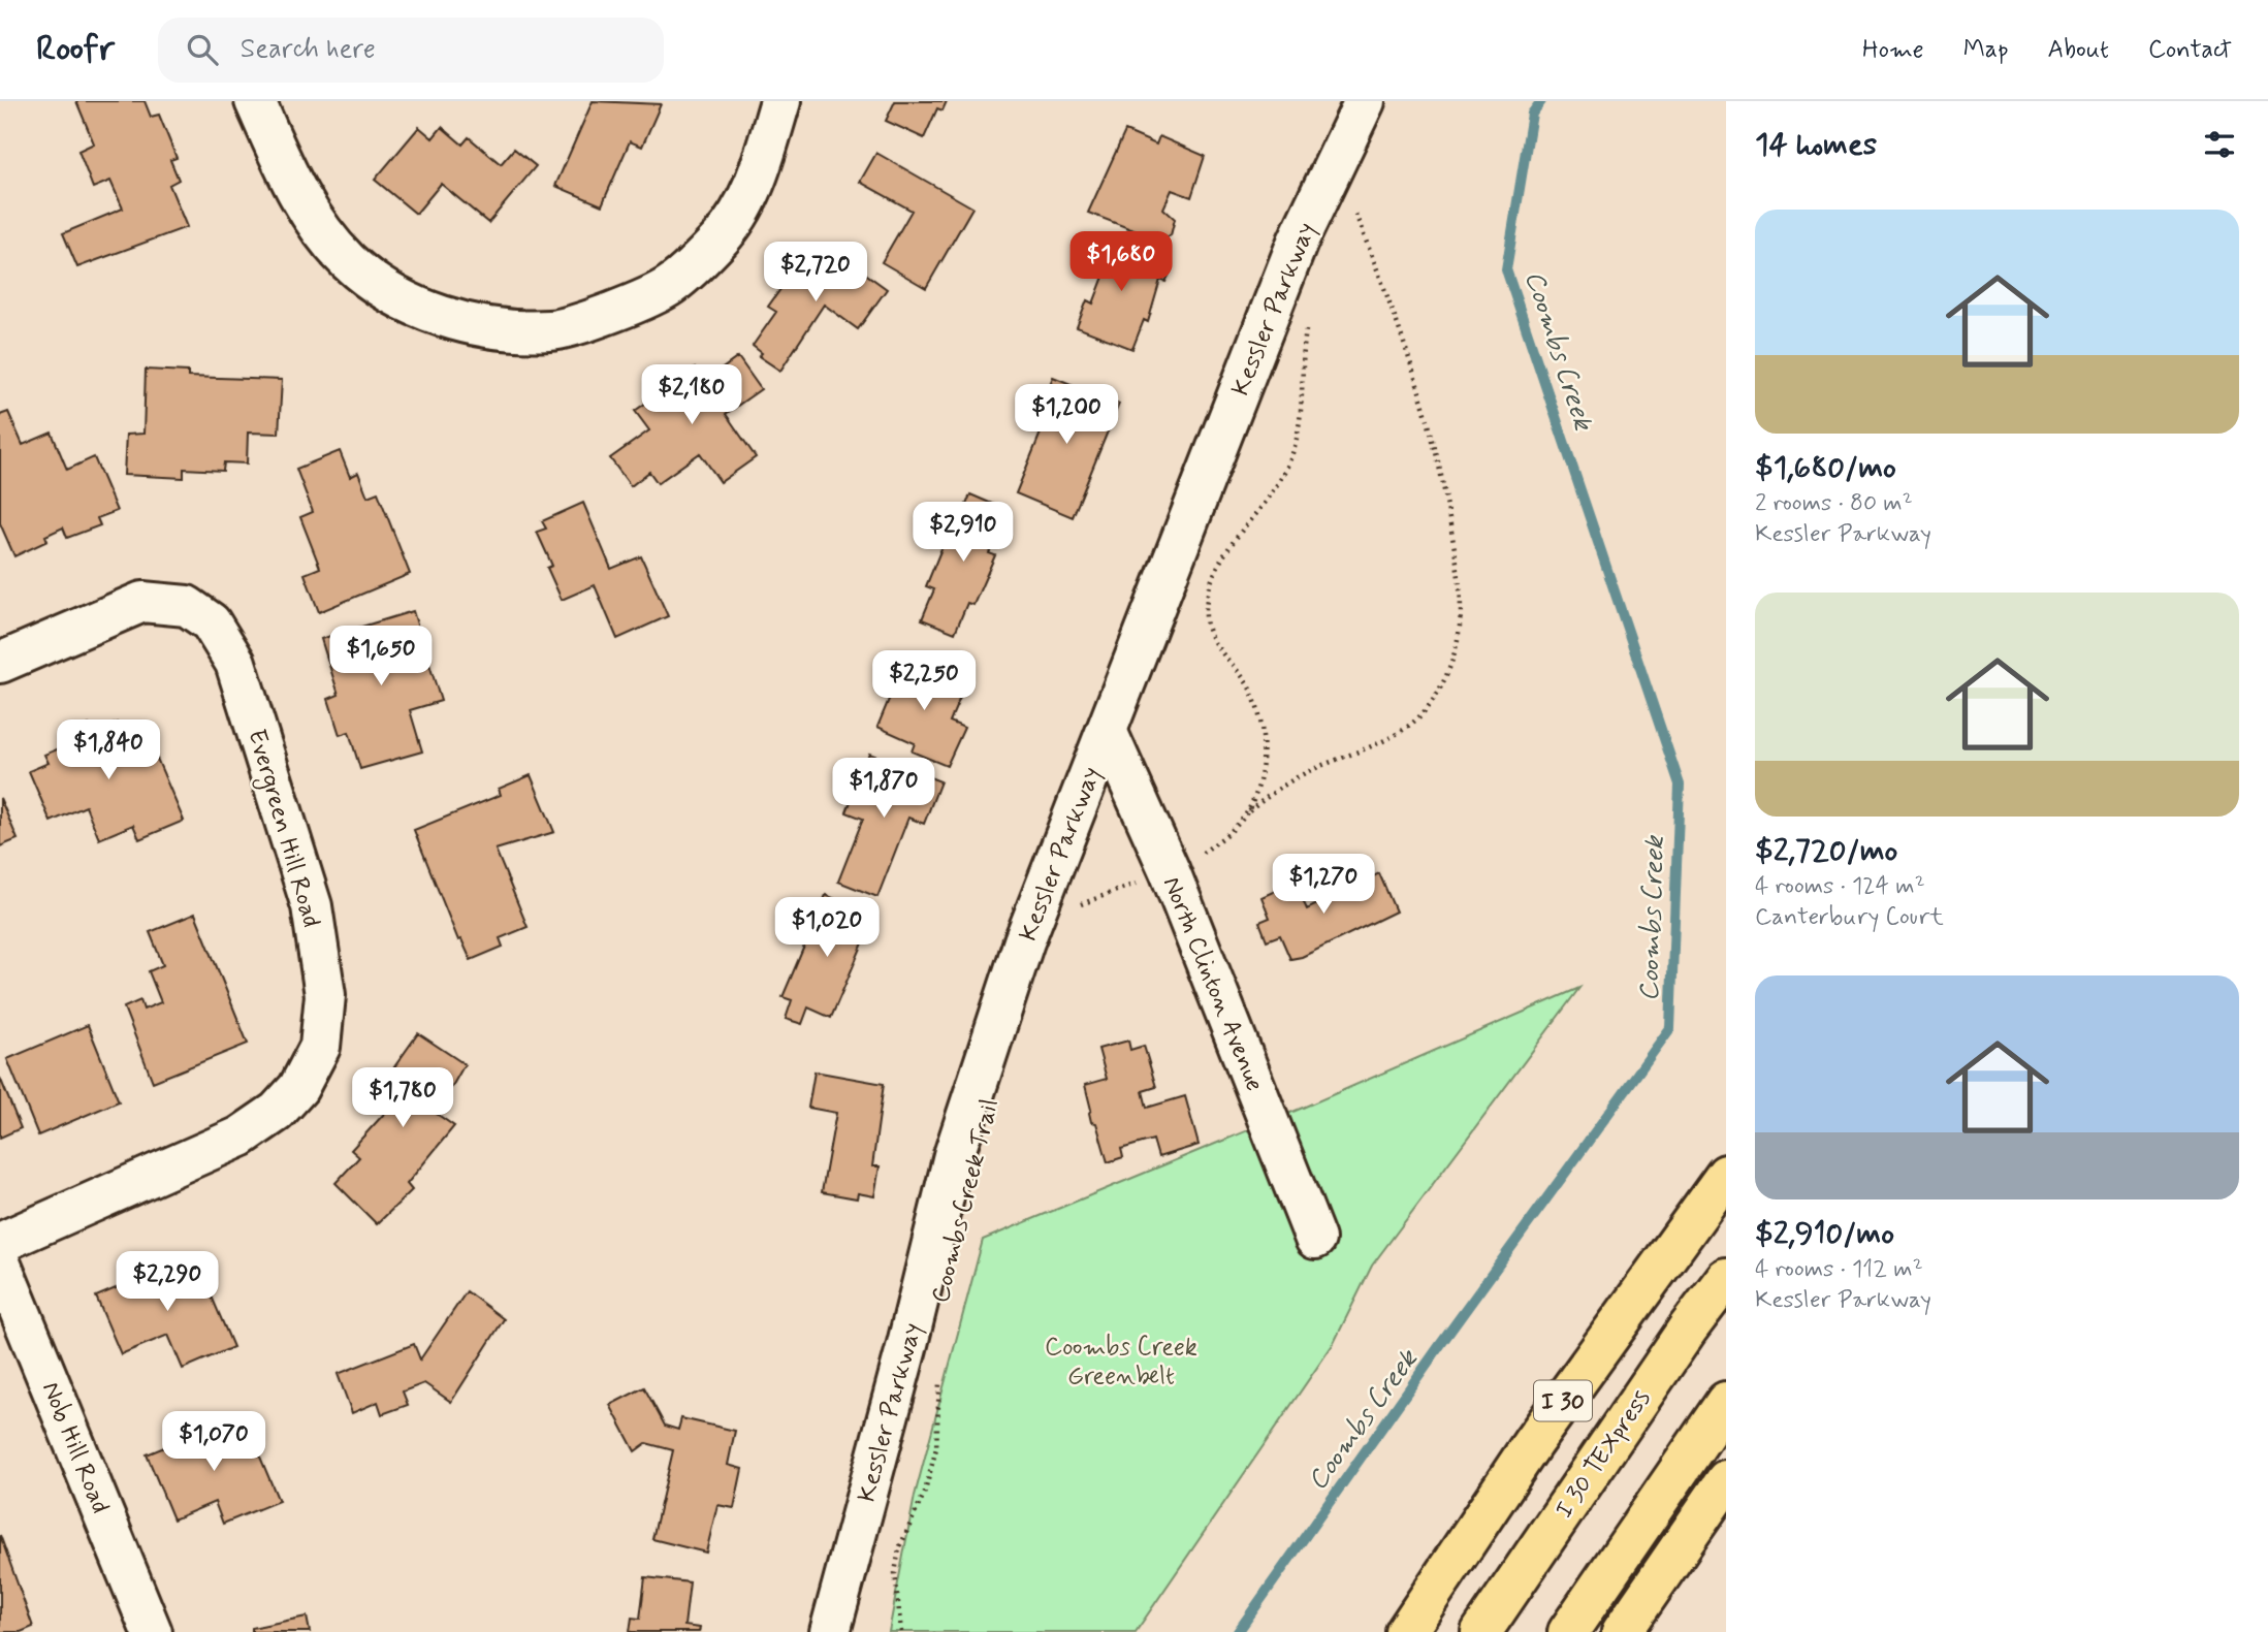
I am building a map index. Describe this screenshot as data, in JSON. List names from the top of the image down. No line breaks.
{"streets":{"highway":["I 30","I 30 TEXpress"],"street":["Kessler Parkway","Evergreen Hill Road","North Clinton Avenue","Nob Hill Road"]},"crossings":[["Kessler Parkway","North Clinton Avenue"]],"water":["Coombs Creek"],"parks":["Coombs Creek Greenbelt"],"page":{"header":"Roofr","search":"Search here","nav":["Home","Map","About","Contact"],"heading":"14 homes","list":[{"name":"$1,680/mo","note":"2 rooms · 80 m² · Kessler Parkway"},{"name":"$2,720/mo","note":"4 rooms · 124 m² · Canterbury Court"},{"name":"$2,910/mo","note":"4 rooms · 112 m² · Kessler Parkway"}],"price":["$1,680","$2,720","$2,180","$1,200","$2,910","$1,650","$2,250","$1,840","$1,870","$1,270","$1,020","$1,780","$2,290","$1,070"]}}
